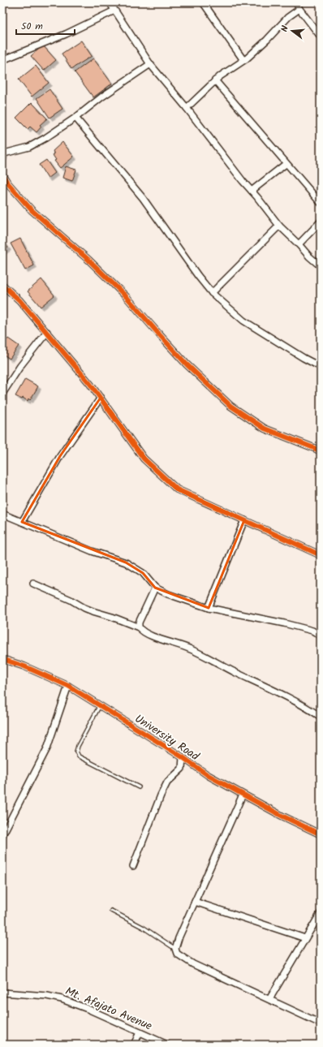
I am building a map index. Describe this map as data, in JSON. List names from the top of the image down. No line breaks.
{"streets":{"street":["University Road","Mt. Afajato Avenue"]},"scale_bar":"50 m","north":"left"}
